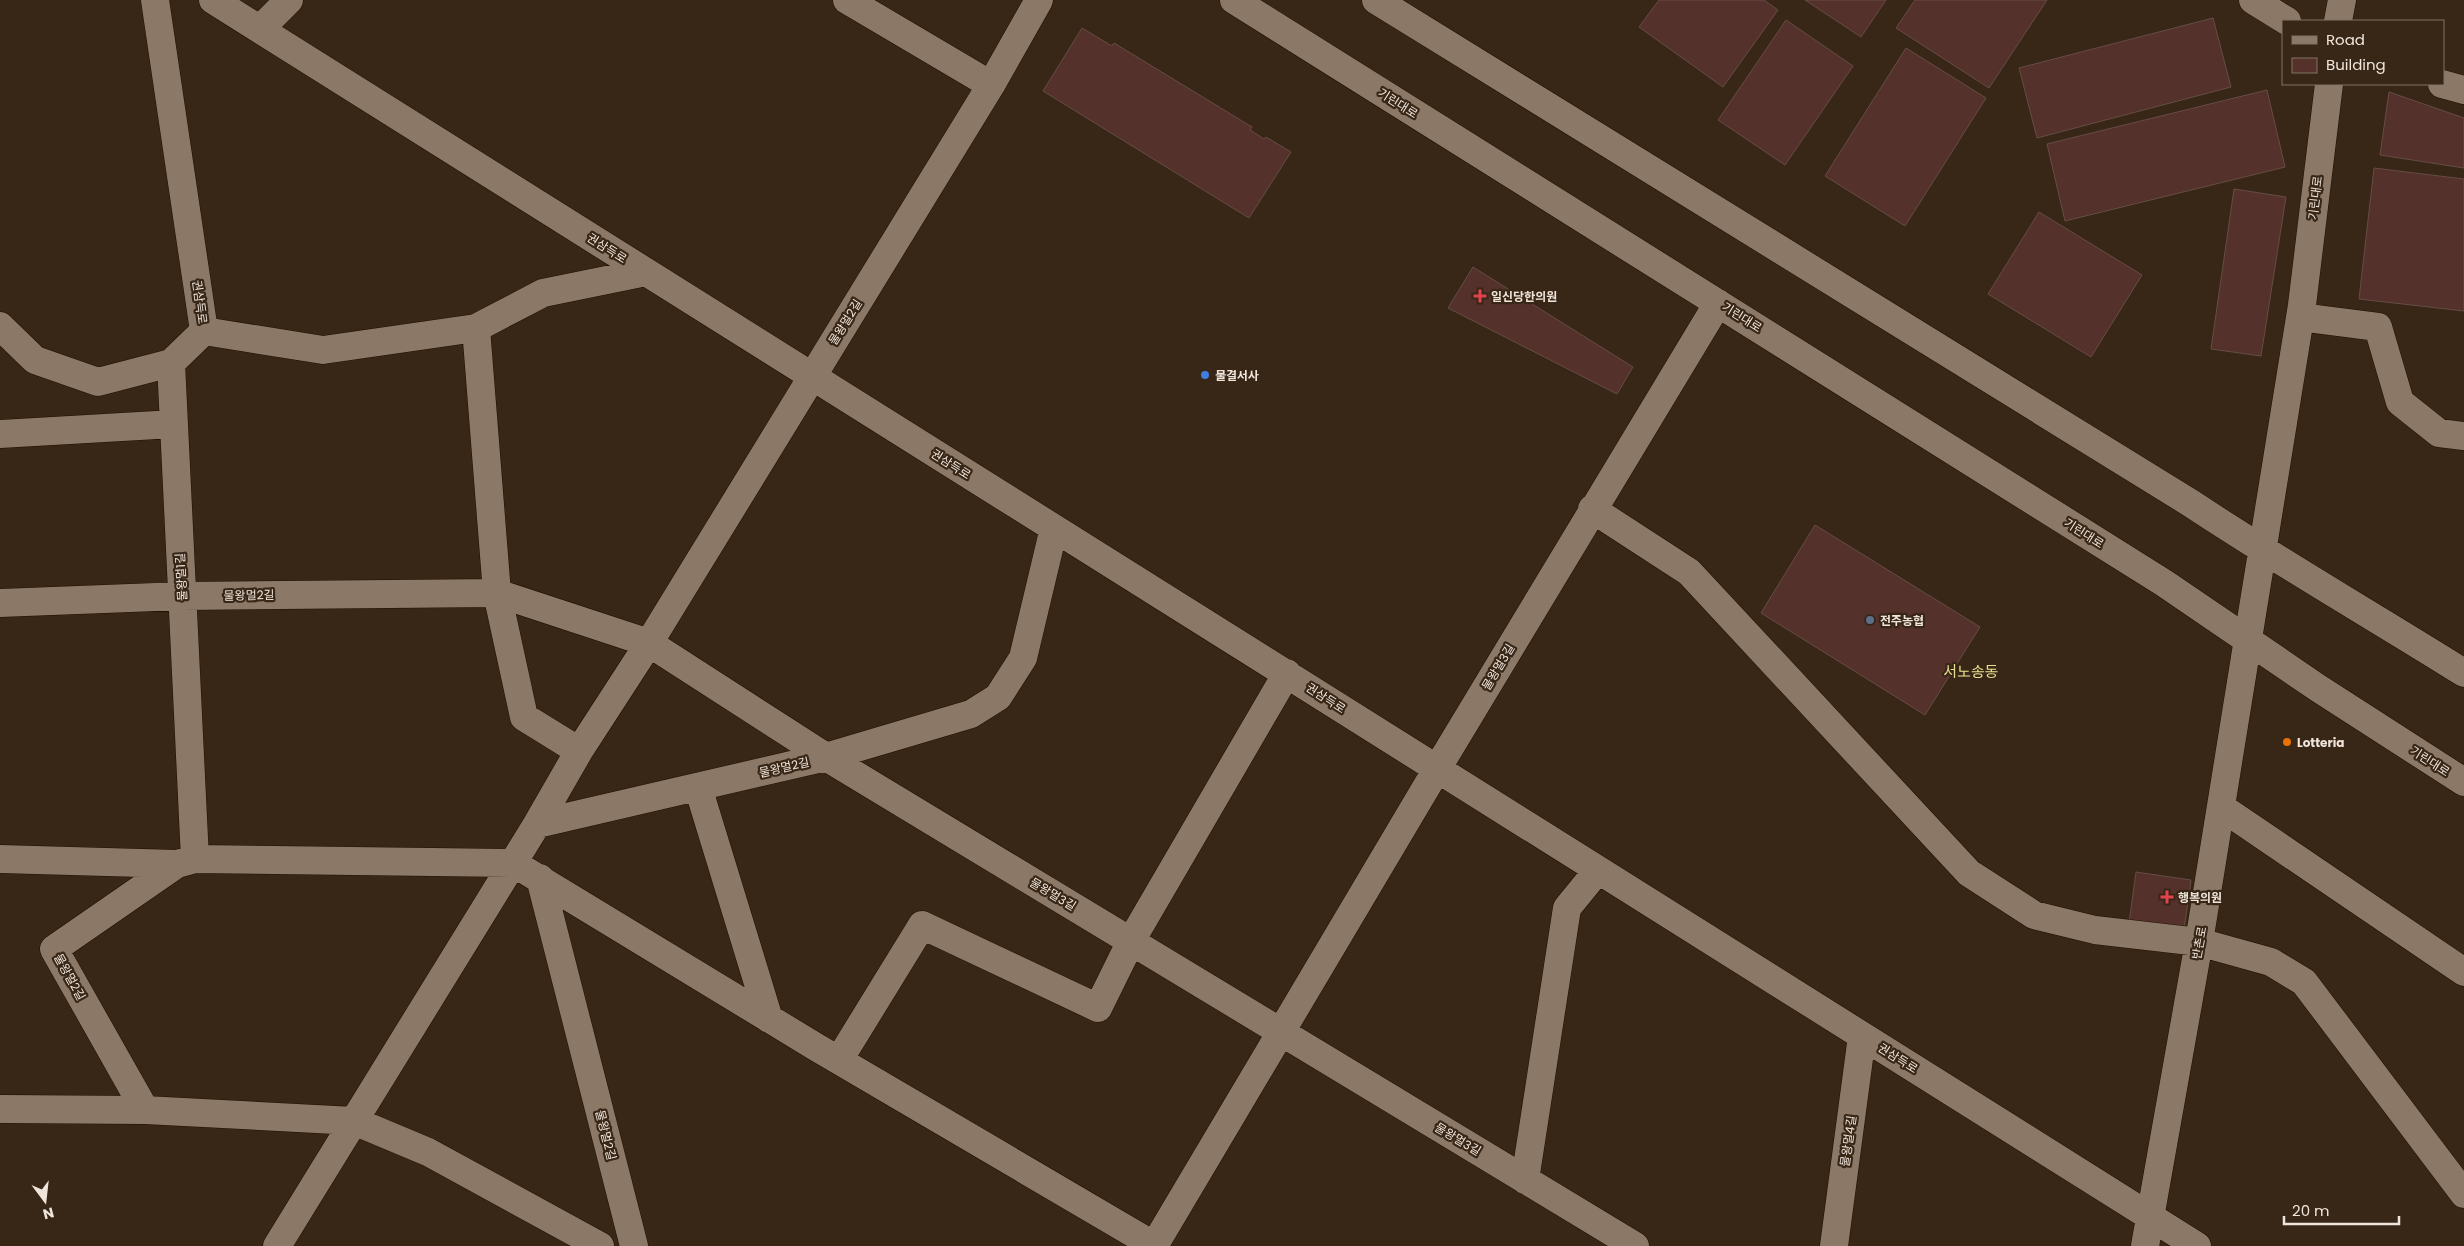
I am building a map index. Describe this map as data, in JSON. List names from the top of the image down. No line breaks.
{"streets":{"street":["기린대로","권삼득로","물왕멀2길","물왕멀1길","물왕멀3길","반촌로","물왕멀4길"]},"crossings":[["기린대로","물왕멀3길"],["기린대로","반촌로"],["권삼득로","물왕멀2길"],["권삼득로","물왕멀3길"],["권삼득로","반촌로"],["권삼득로","물왕멀4길"],["물왕멀2길","물왕멀1길"],["물왕멀2길","물왕멀3길"]],"districts":["서노송동"],"places":{"health":["일신당한의원","행복의원"],"other":["물결서사","전주농협","Lotteria"]},"legend":["Road","Building"],"scale_bar":"20 m","north":"bottom"}
